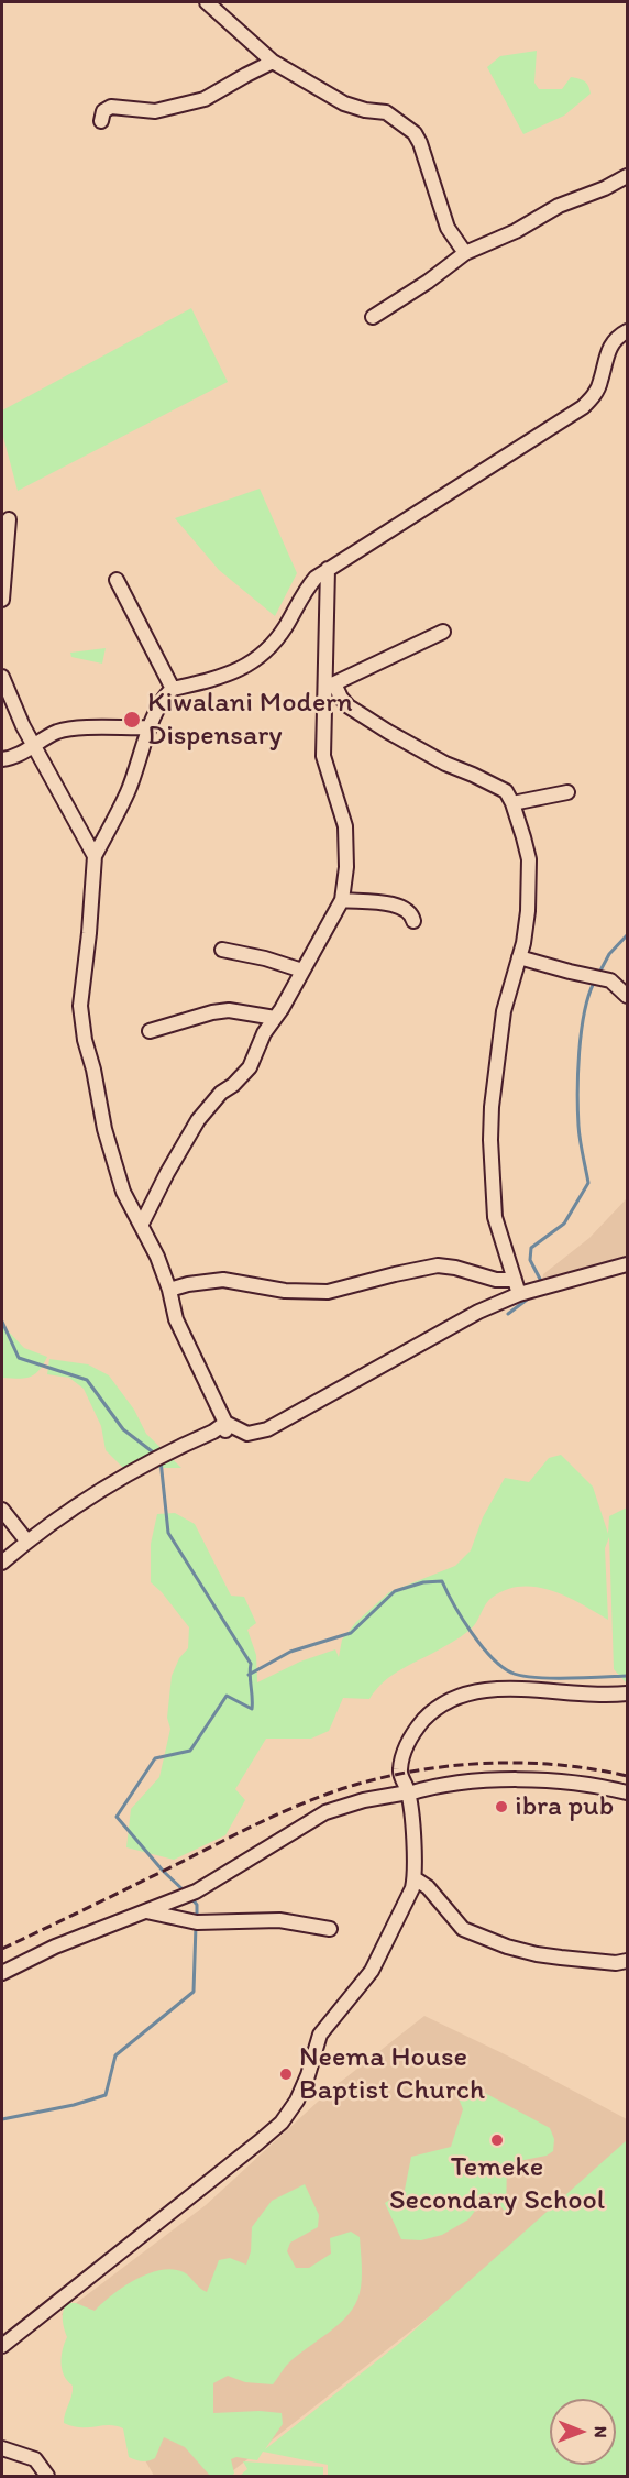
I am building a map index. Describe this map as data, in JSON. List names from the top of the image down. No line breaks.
{"places":["Kiwalani Modern Dispensary","ibra pub","Neema House Baptist Church","Temeke Secondary School"],"north":"right"}
